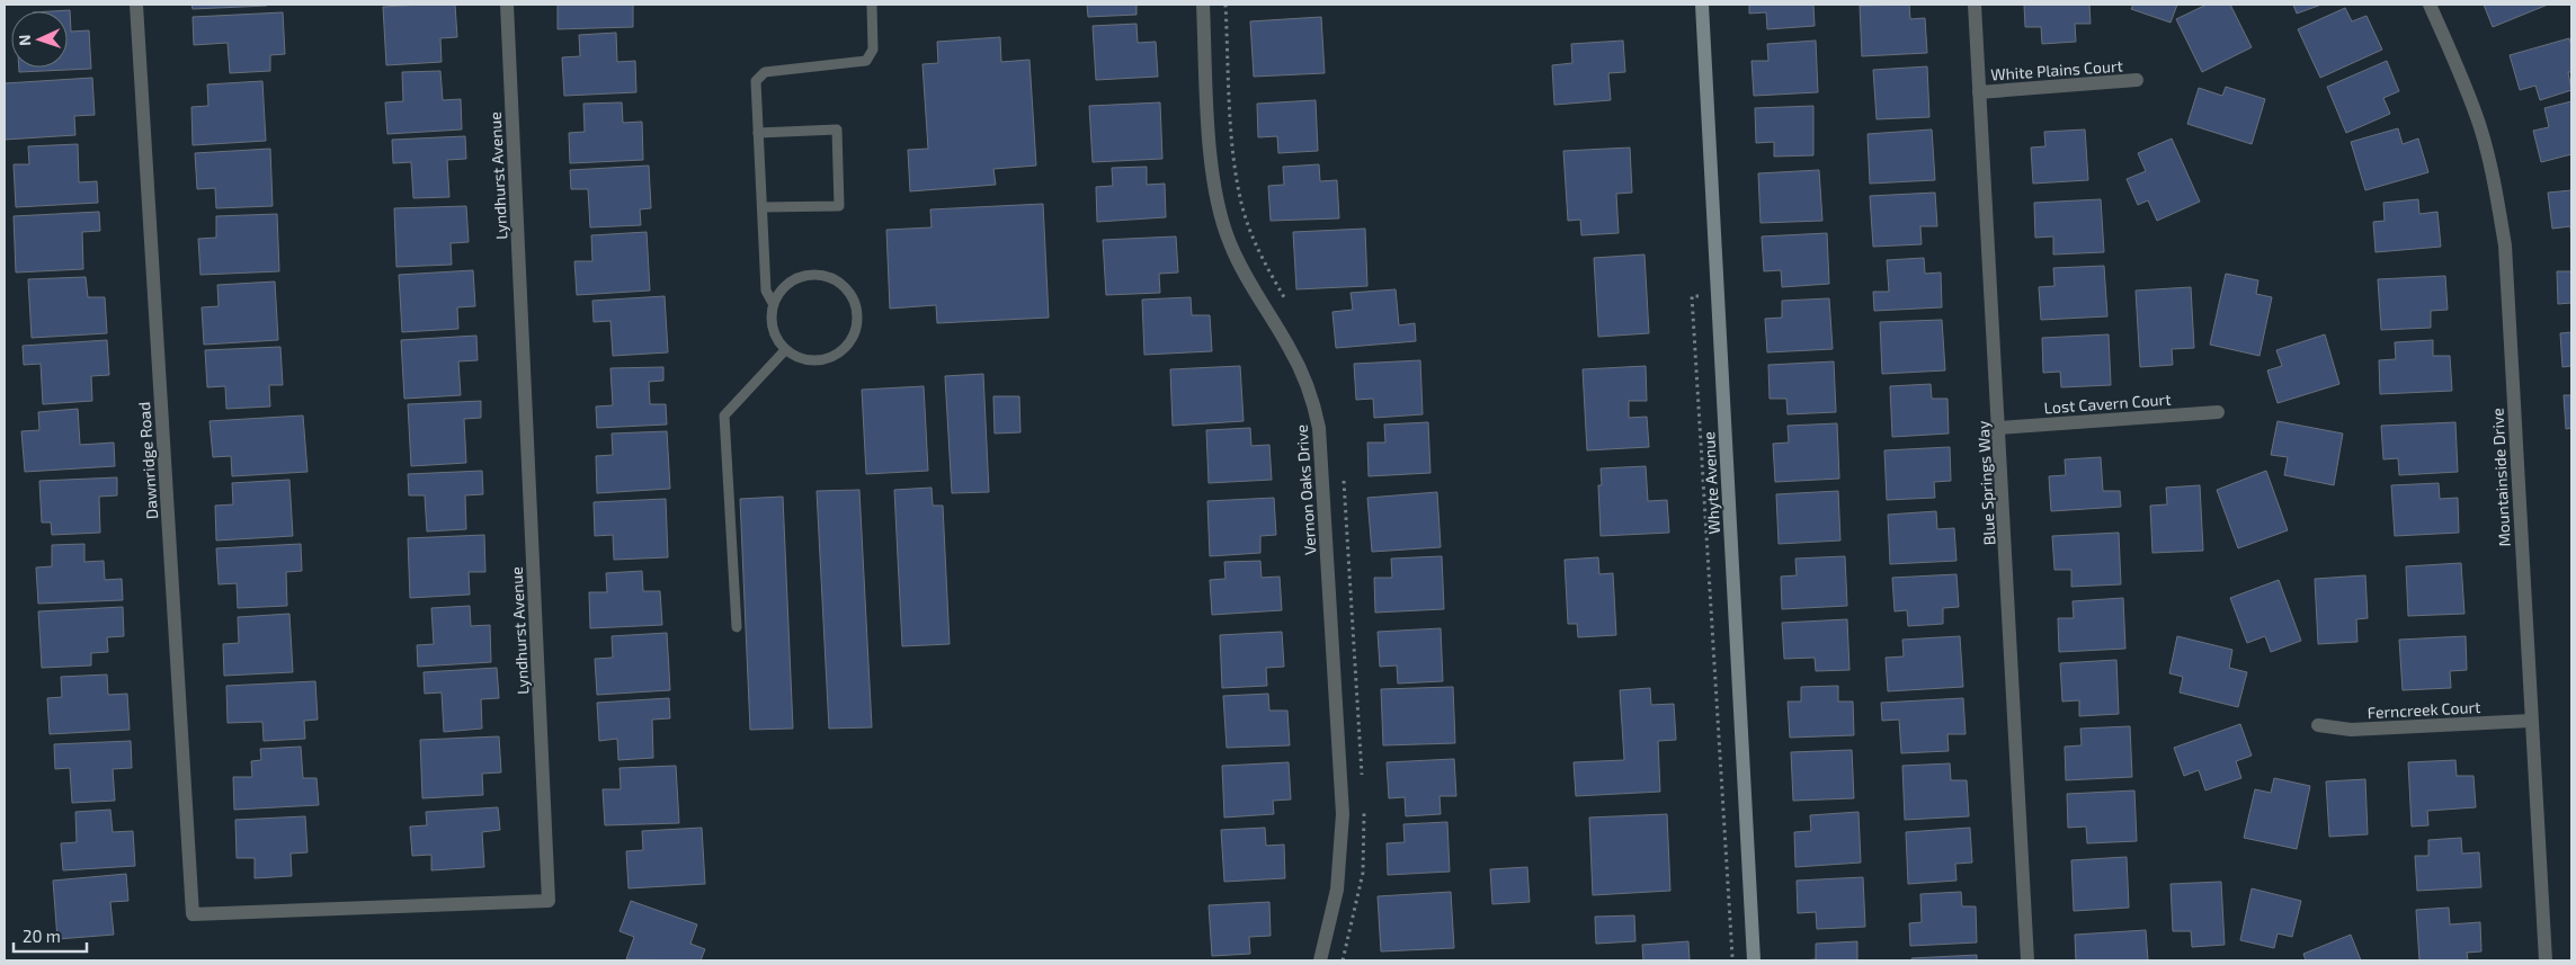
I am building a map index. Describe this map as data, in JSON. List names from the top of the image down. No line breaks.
{"streets":{"street":["White Plains Court","Lyndhurst Avenue","Lost Cavern Court","Dawnridge Road","Mountainside Drive","Whyte Avenue","Blue Springs Way","Vernon Oaks Drive","Ferncreek Court"]},"crossings":[["White Plains Court","Blue Springs Way"],["Lyndhurst Avenue","Dawnridge Road"],["Lost Cavern Court","Blue Springs Way"],["Mountainside Drive","Ferncreek Court"]],"scale_bar":"20 m","north":"left"}
